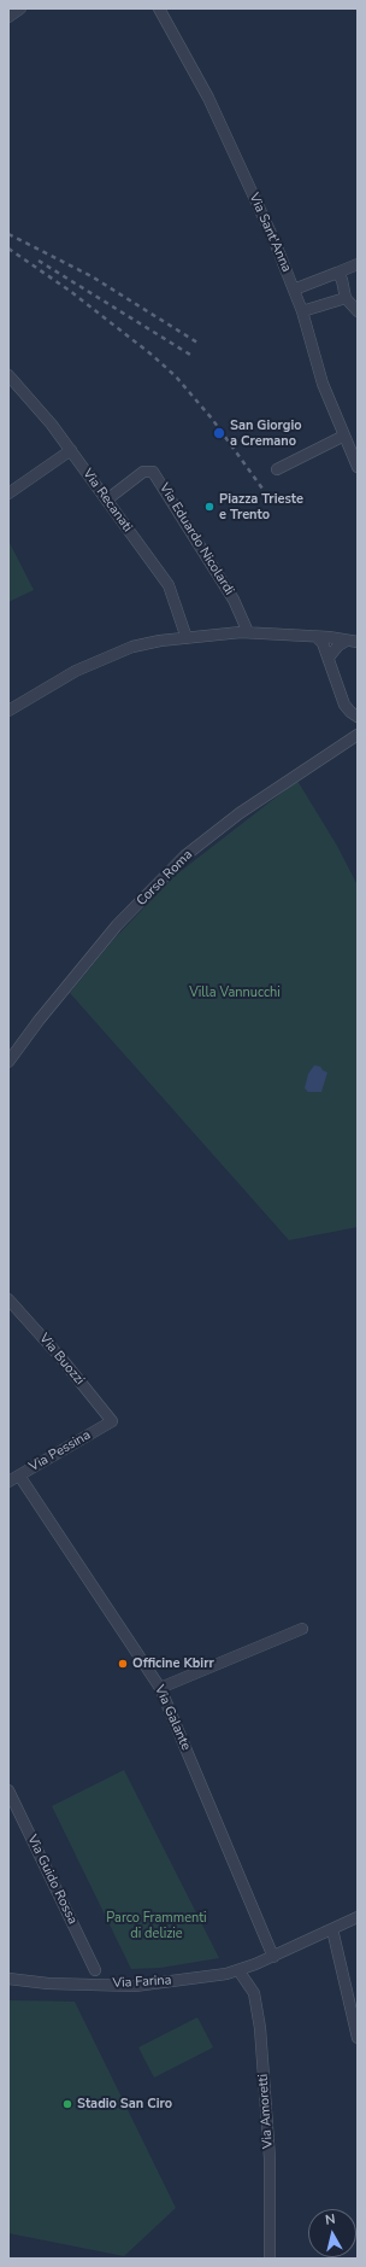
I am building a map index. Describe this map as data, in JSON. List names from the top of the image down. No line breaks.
{"streets":{"street":["Via Sant'Anna","Via Recanati","Via Eduardo Nicolardi","Corso Roma","Via Buozzi","Via Pessina","Via Galante","Via Guido Rossa","Via Farina","Via Amoretti"]},"crossings":[["Via Recanati","Via Eduardo Nicolardi"],["Via Buozzi","Via Pessina"],["Via Pessina","Via Galante"],["Via Galante","Via Farina"],["Via Farina","Via Amoretti"]],"parks":["Villa Vannucchi","Parco Frammenti di delizie"],"places":["San Giorgio a Cremano","Piazza Trieste e Trento","Officine Kbirr","Stadio San Ciro"],"north":"top"}
